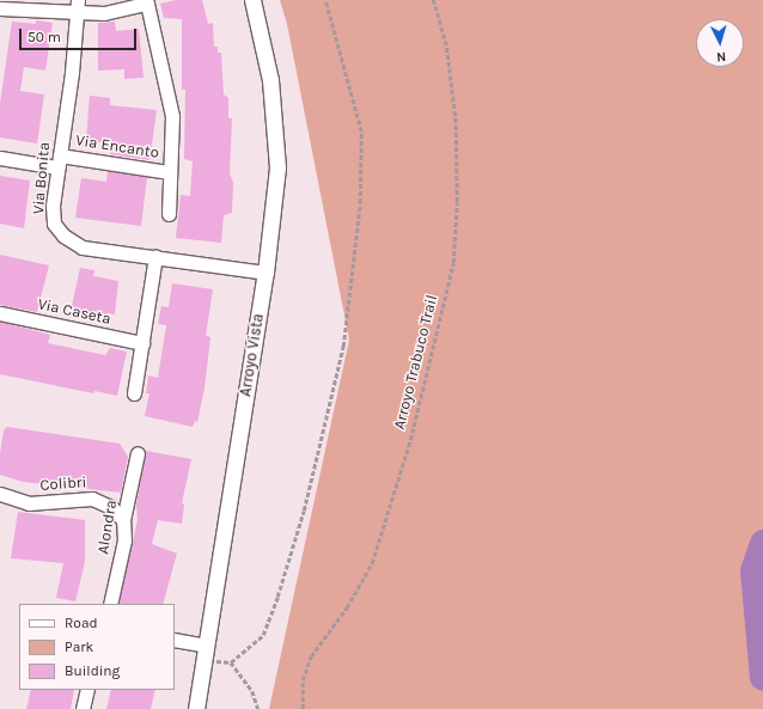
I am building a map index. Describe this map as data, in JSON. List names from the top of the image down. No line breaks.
{"streets":{"street":["Via Encanto","Via Bonita","Via Caseta","Arroyo Vista","Colibri","Alondra"],"path":["Arroyo Trabuco Trail"]},"crossings":[["Via Encanto","Via Bonita"],["Via Bonita","Arroyo Vista"],["Colibri","Alondra"]],"legend":["Road","Park","Building"],"scale_bar":"50 m","north":"bottom"}
